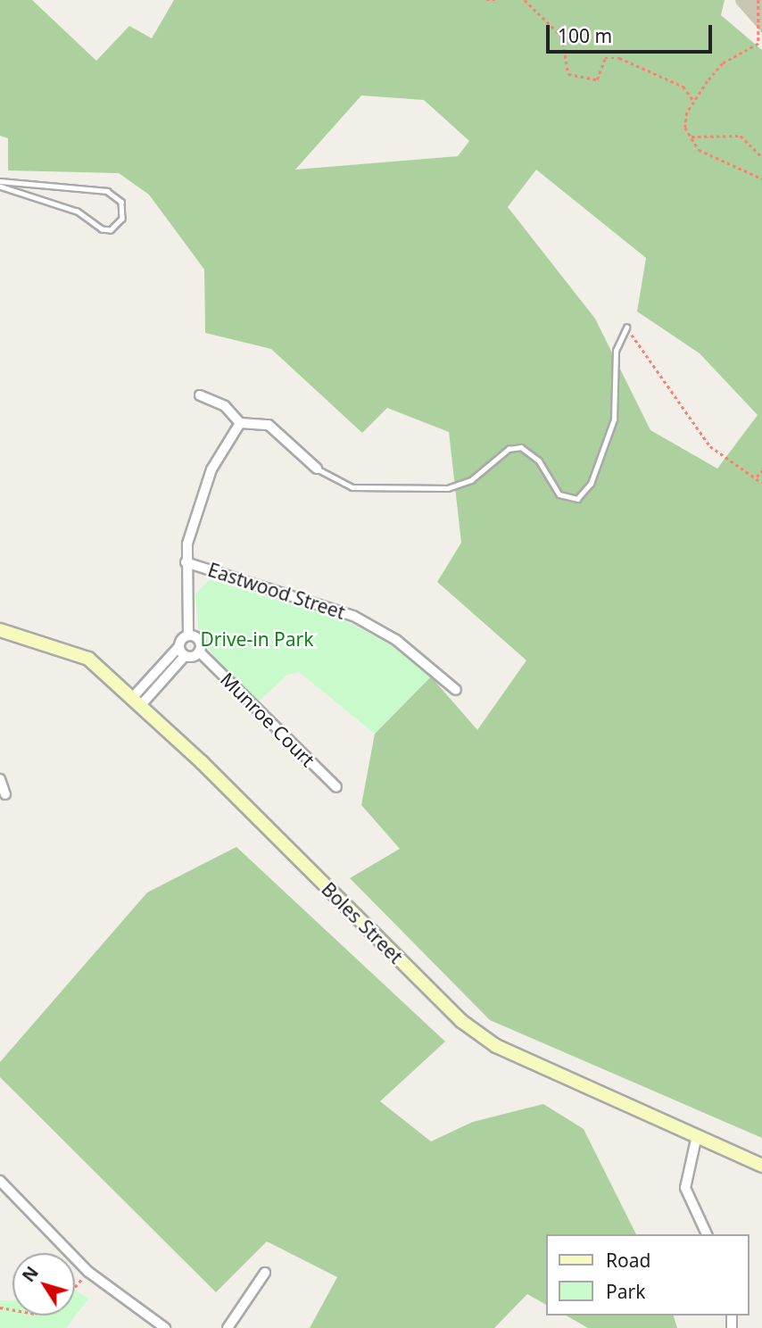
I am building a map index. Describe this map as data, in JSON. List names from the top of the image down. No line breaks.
{"streets":{"street":["Eastwood Street","Munroe Court","Boles Street"]},"parks":["Drive-in Park"],"legend":["Road","Park"],"scale_bar":"100 m","north":"top left"}
